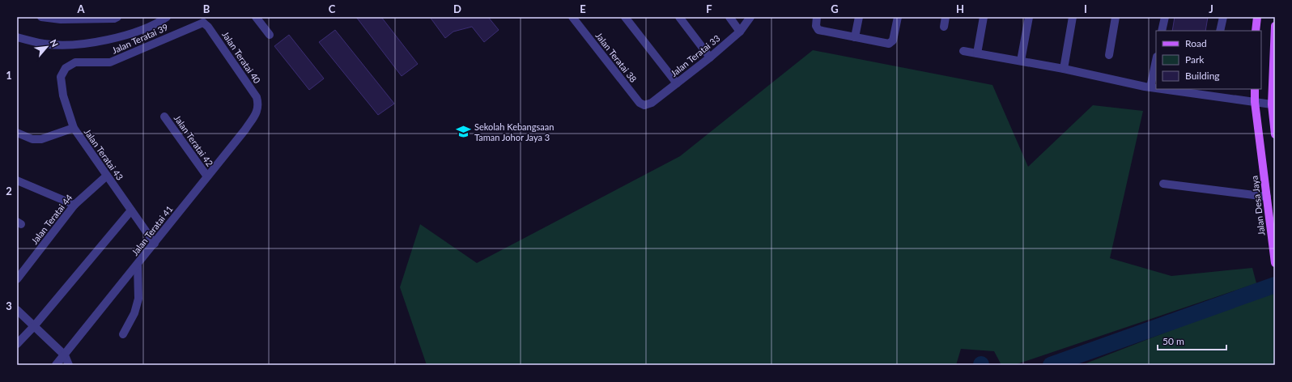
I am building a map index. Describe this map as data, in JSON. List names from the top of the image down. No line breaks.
{"streets":{"main road":["Jalan Desa Jaya"],"street":["Jalan Teratai 39","Jalan Teratai 33","Jalan Teratai 40","Jalan Teratai 38","Jalan Teratai 42","Jalan Teratai 43","Jalan Teratai 44","Jalan Teratai 41"]},"crossings":[["Jalan Teratai 39","Jalan Teratai 40"],["Jalan Teratai 39","Jalan Teratai 43"],["Jalan Teratai 33","Jalan Teratai 38"],["Jalan Teratai 40","Jalan Teratai 41"],["Jalan Teratai 42","Jalan Teratai 41"],["Jalan Teratai 43","Jalan Teratai 44"],["Jalan Teratai 43","Jalan Teratai 41"]],"places":{"school or university":["Sekolah Kebangsaan Taman Johor Jaya 3"]},"legend":["Road","Park","Building"],"scale_bar":"50 m","north":"top right","grid":{"columns":["A","B","C","D","E","F","G","H","I","J"],"rows":["1","2","3"]}}
